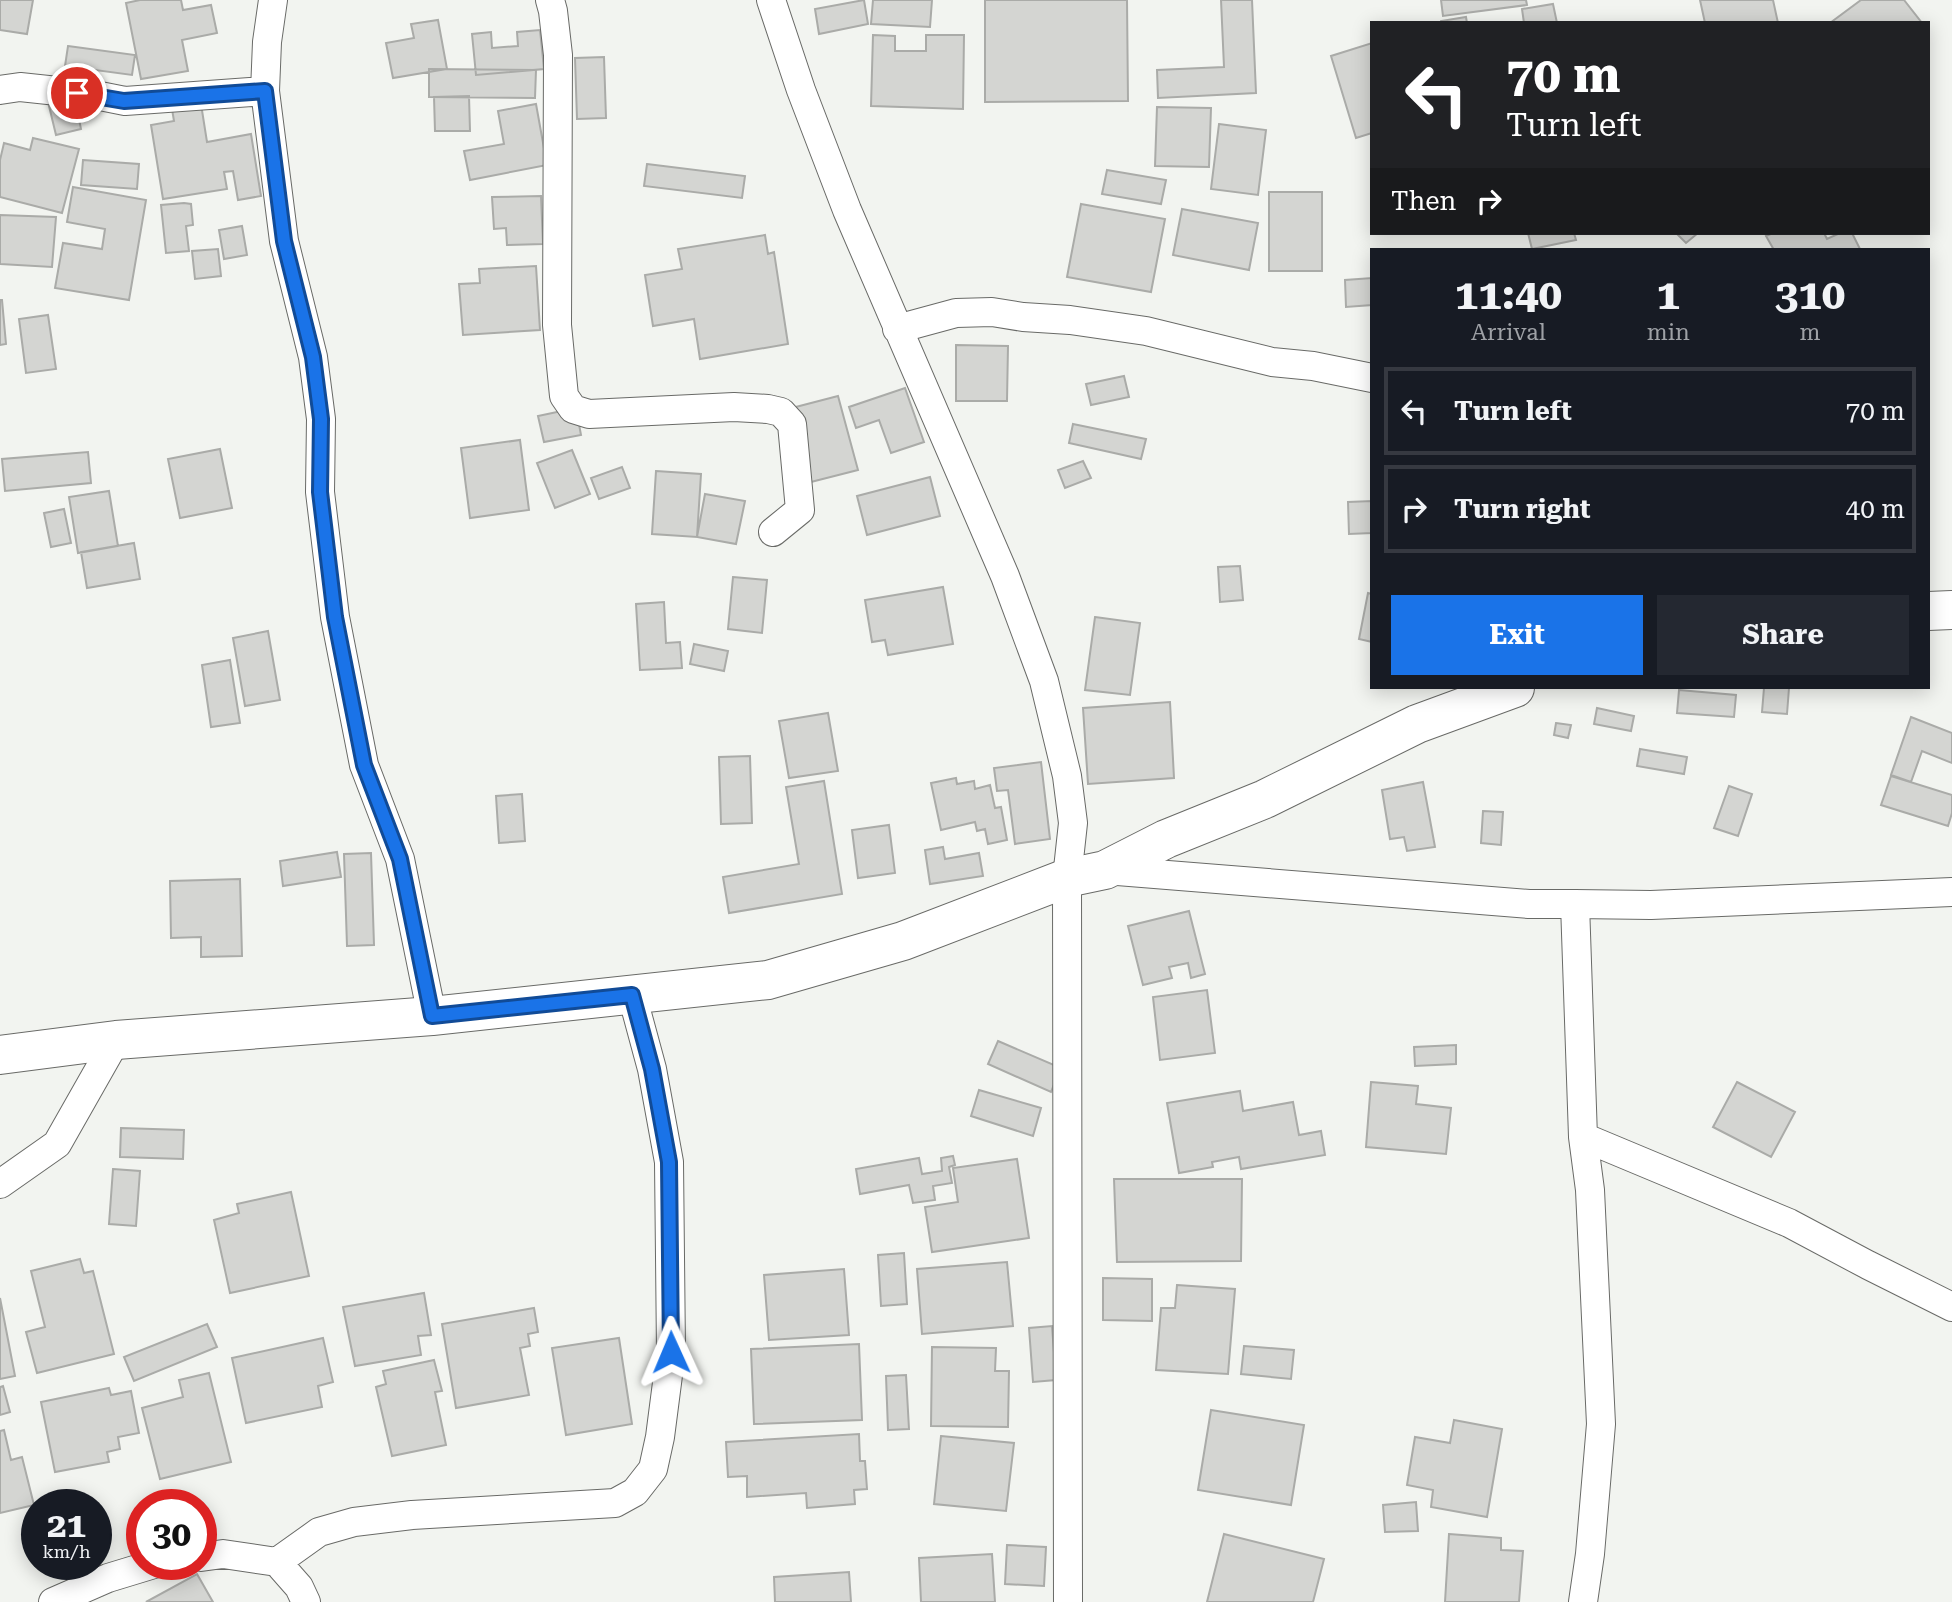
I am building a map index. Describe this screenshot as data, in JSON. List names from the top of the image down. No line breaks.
{"page":{"turn":["70 m","Turn left"],"then":"Then","eta":["11:40","Arrival","1","min","310","m"],"list":[{"name":"Turn left","value":"70 m"},{"name":"Turn right","value":"40 m"}],"buttons":["Exit","Share"],"speed":"21 km/h","limit":"30"}}
